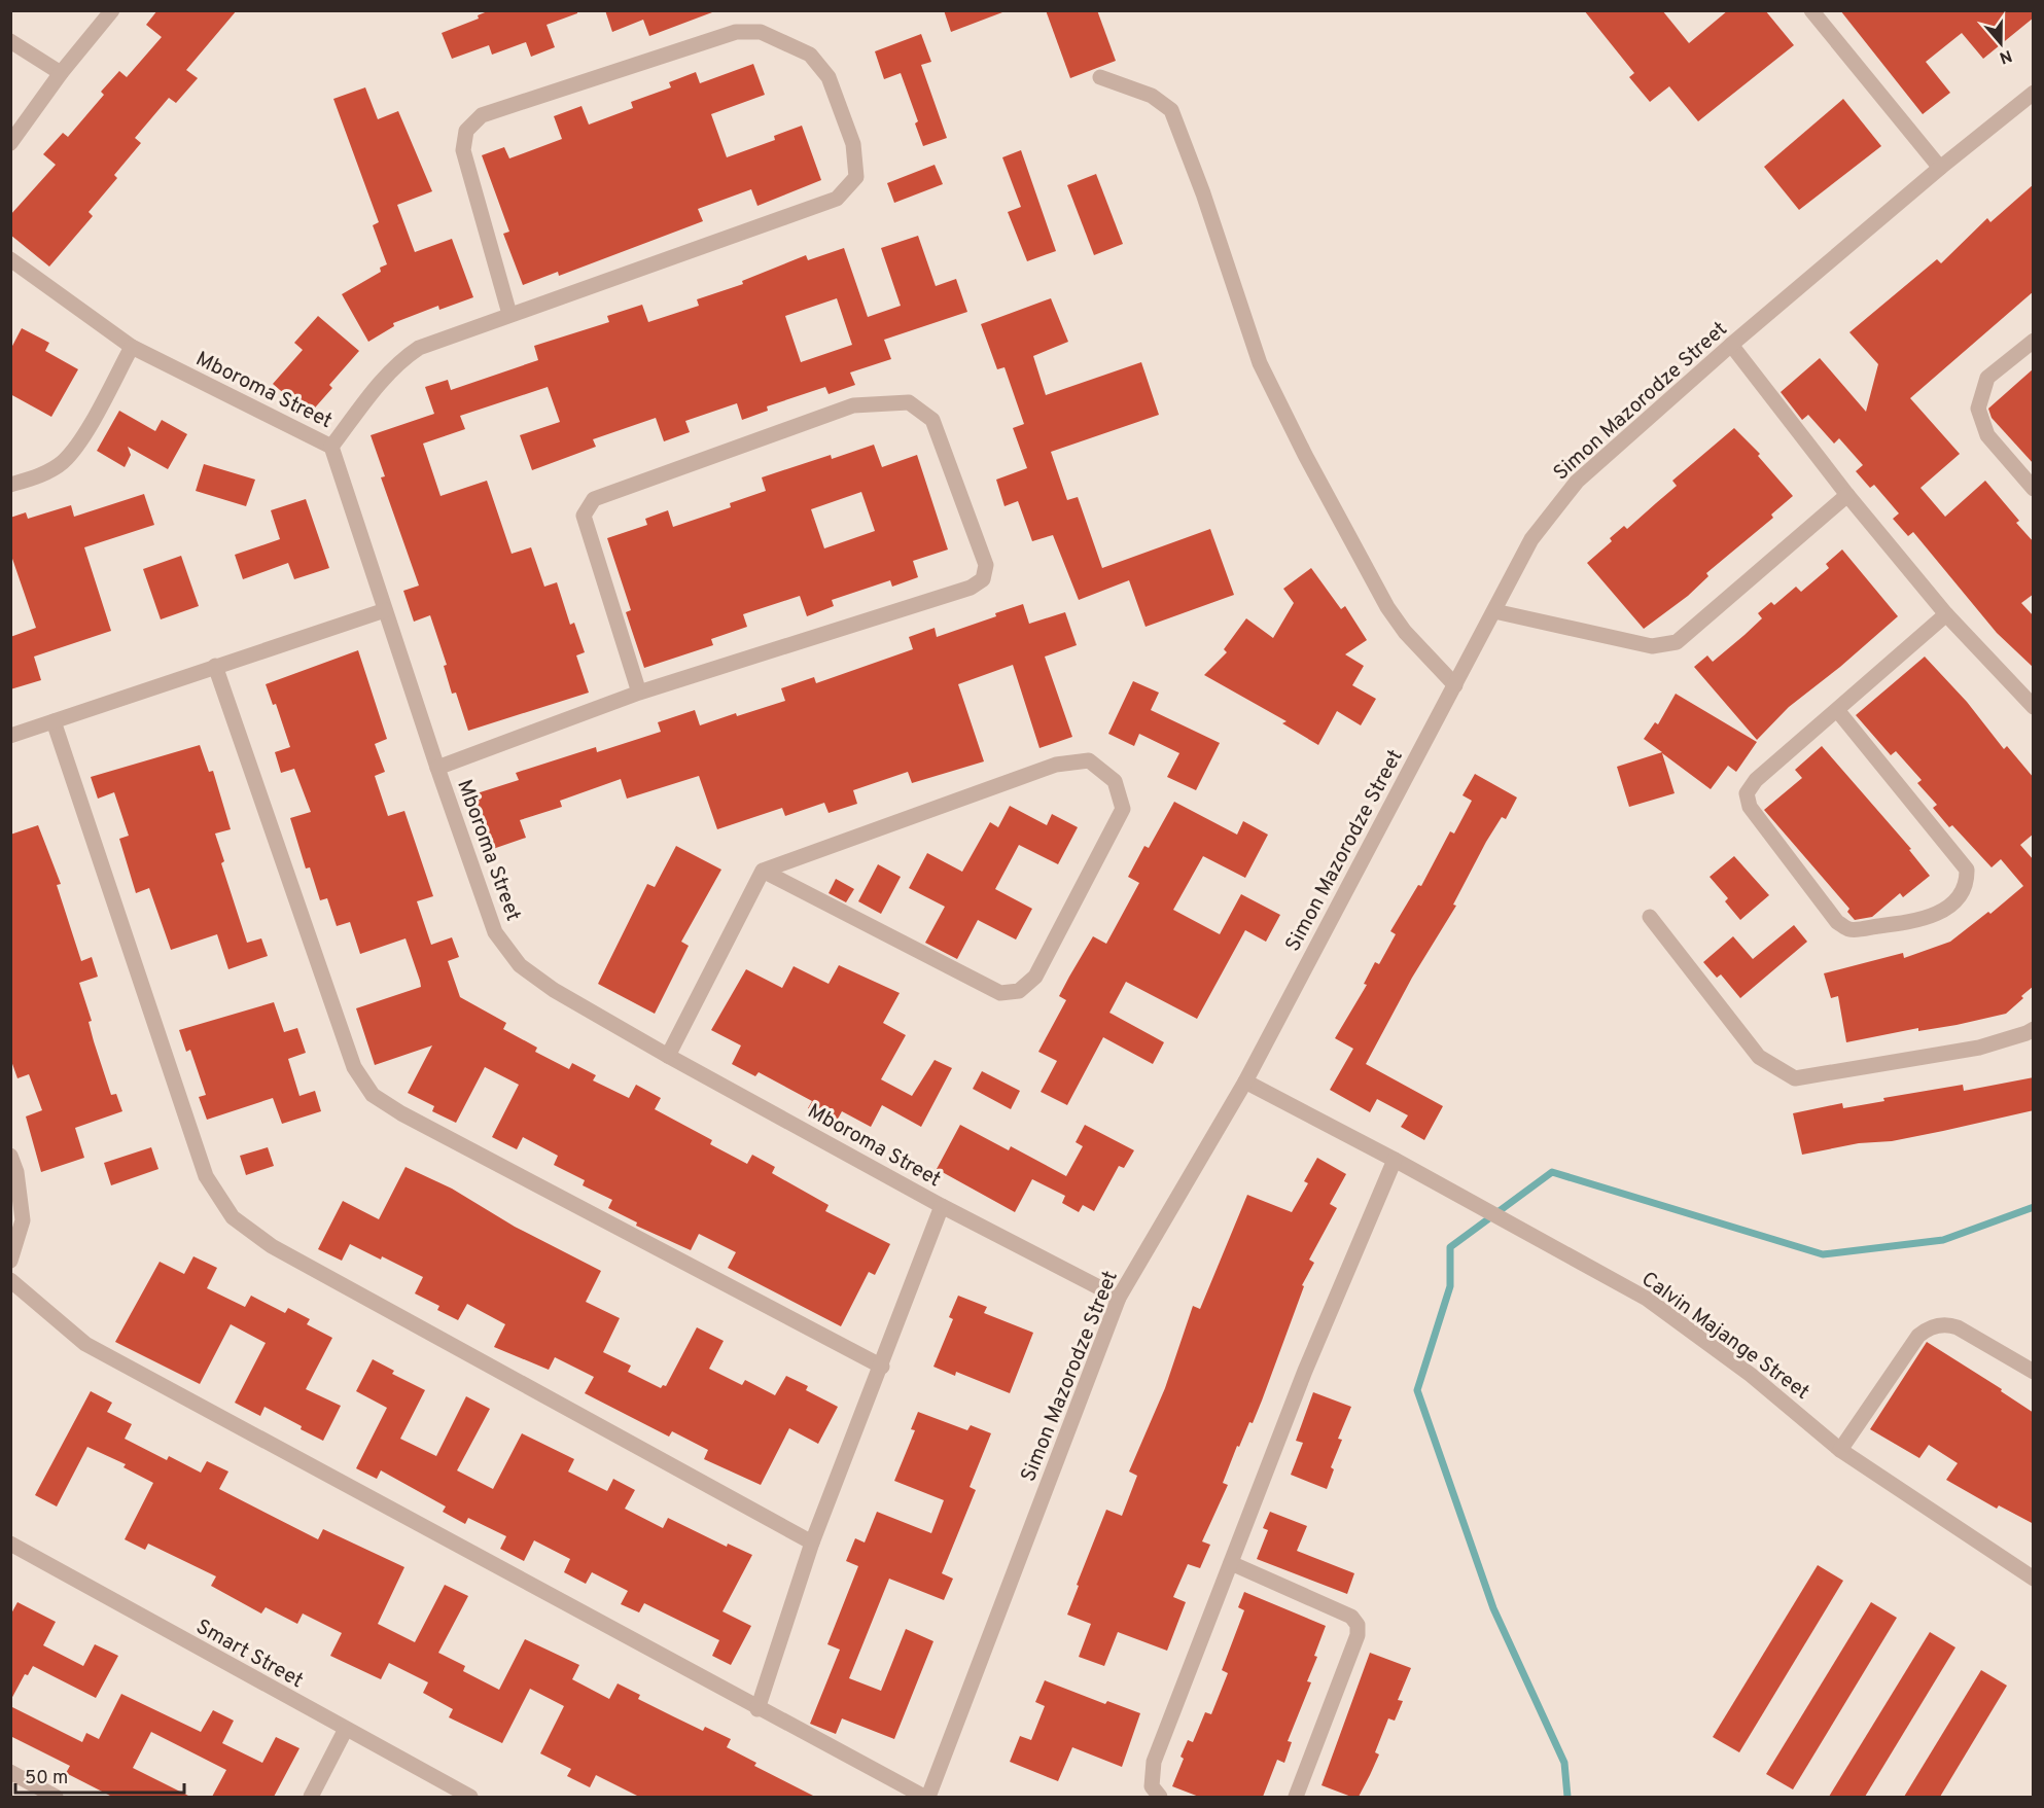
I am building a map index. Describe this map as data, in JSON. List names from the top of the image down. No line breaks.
{"streets":{"street":["Mboroma Street","Simon Mazorodze Street","Calvin Majange Street","Smart Street"]},"crossings":[["Mboroma Street","Simon Mazorodze Street"],["Simon Mazorodze Street","Calvin Majange Street"]],"scale_bar":"50 m","north":"bottom"}
